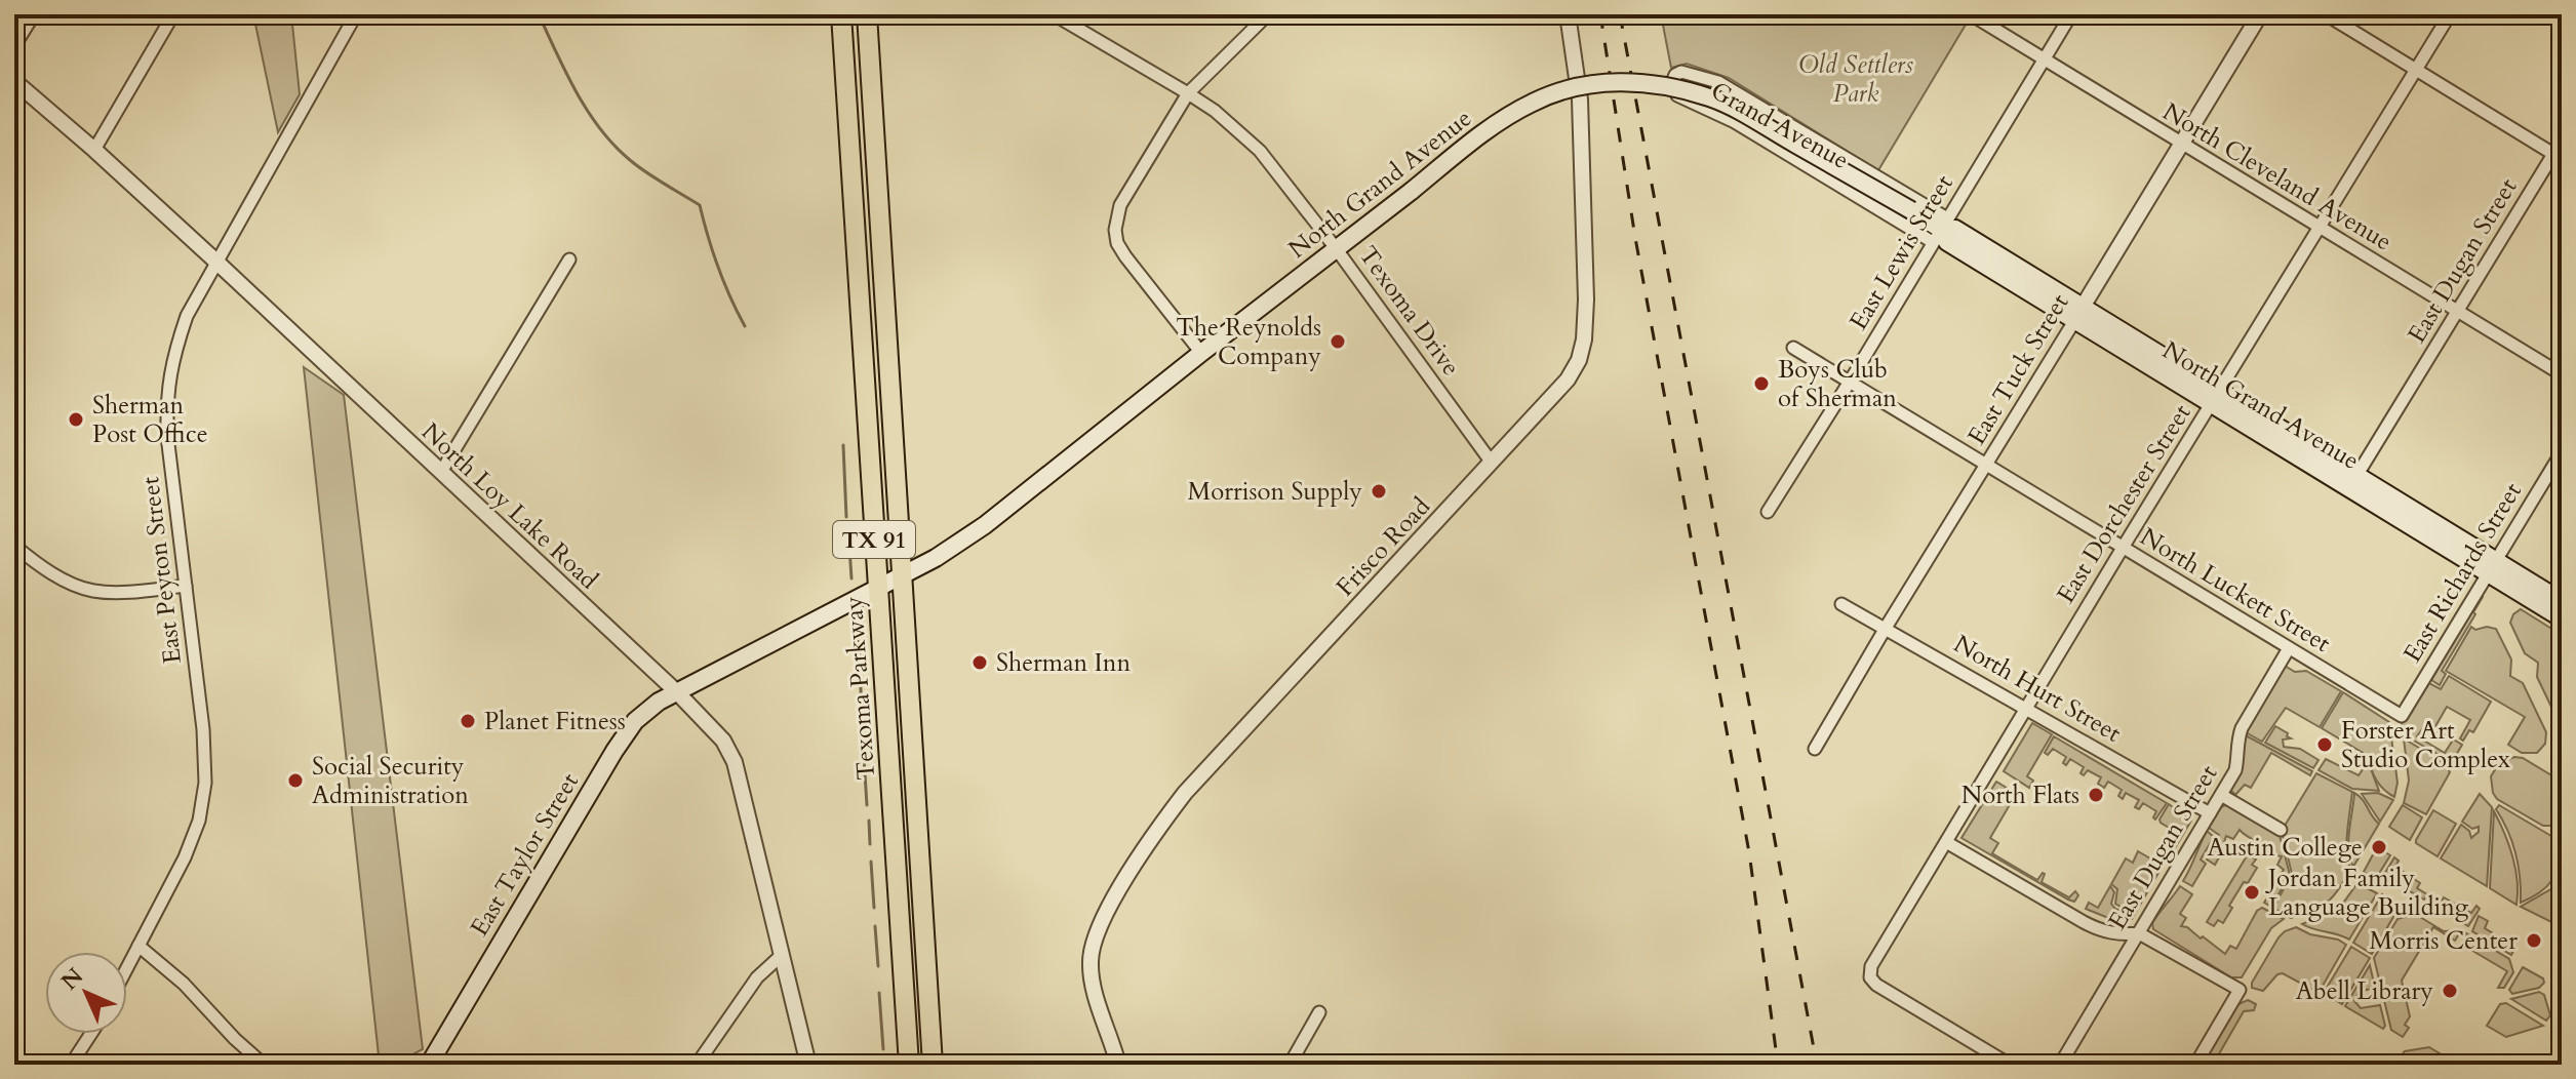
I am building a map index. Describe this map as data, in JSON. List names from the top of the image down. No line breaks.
{"streets":{"main road":["North Grand Avenue","TX 91","Texoma Parkway","East Taylor Street"],"street":["Grand Avenue","North Cleveland Avenue","East Lewis Street","East Dugan Street","Texoma Drive","East Tuck Street","East Dorchester Street","North Loy Lake Road","Frisco Road","East Peyton Street","East Richards Street","North Luckett Street","North Hurt Street"]},"crossings":[["Grand Avenue","North Grand Avenue"],["Grand Avenue","East Lewis Street"],["North Cleveland Avenue","East Lewis Street"],["North Cleveland Avenue","East Dugan Street"],["North Cleveland Avenue","East Tuck Street"],["North Cleveland Avenue","East Dorchester Street"],["North Grand Avenue","East Lewis Street"],["North Grand Avenue","East Dugan Street"],["North Grand Avenue","Texoma Drive"],["North Grand Avenue","East Tuck Street"],["North Grand Avenue","East Dorchester Street"],["North Grand Avenue","East Richards Street"],["North Grand Avenue","Texoma Parkway"],["North Grand Avenue","East Taylor Street"],["East Lewis Street","North Luckett Street"],["East Dugan Street","North Luckett Street"],["East Dugan Street","North Hurt Street"],["Texoma Drive","Frisco Road"],["East Tuck Street","North Luckett Street"],["East Tuck Street","North Hurt Street"],["East Dorchester Street","North Luckett Street"],["East Dorchester Street","North Hurt Street"],["North Loy Lake Road","East Peyton Street"],["North Loy Lake Road","East Taylor Street"],["East Richards Street","North Luckett Street"],["Texoma Parkway","East Taylor Street"]],"parks":["Old Settlers Park"],"places":["The Reynolds Company","Boys Club of Sherman","Sherman Post Office","Morrison Supply","Sherman Inn","Planet Fitness","Forster Art Studio Complex","Social Security Administration","North Flats","Austin College","Jordan Family Language Building","Morris Center","Abell Library"],"north":"top left"}
